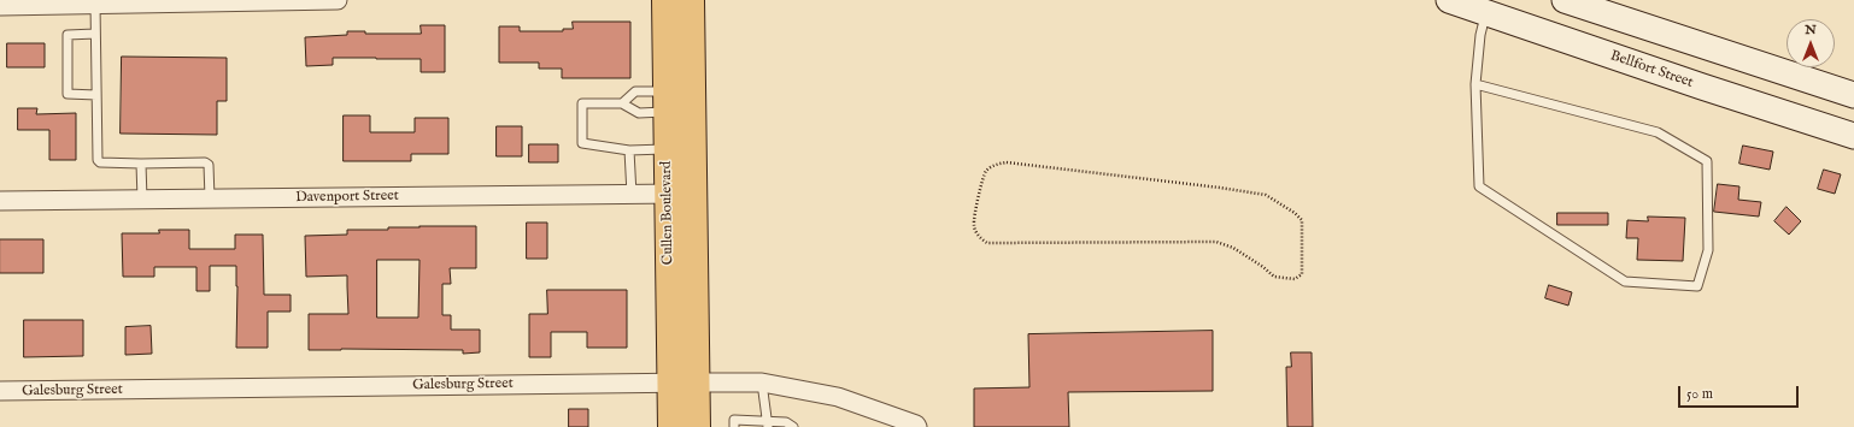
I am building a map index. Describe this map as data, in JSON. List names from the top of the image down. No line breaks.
{"streets":{"main road":["Bellfort Street","Cullen Boulevard"],"street":["Davenport Street","Galesburg Street"]},"crossings":[["Davenport Street","Cullen Boulevard"],["Cullen Boulevard","Galesburg Street"]],"scale_bar":"50 m","north":"top"}
